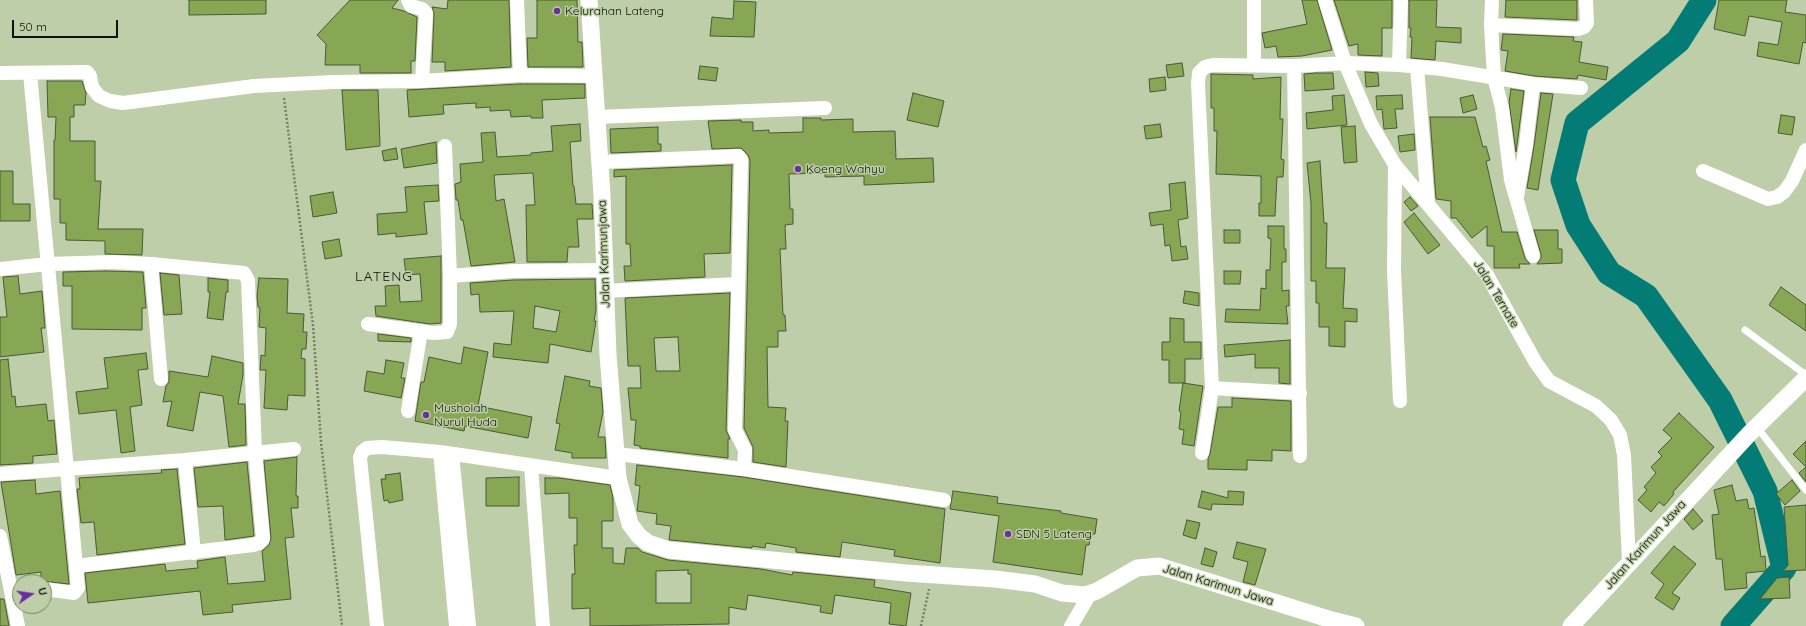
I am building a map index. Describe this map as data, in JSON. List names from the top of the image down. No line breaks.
{"streets":{"street":["Jalan Karimunjawa","Jalan Ternate","Jalan Karimun Jawa"]},"crossings":[["Jalan Karimunjawa","Jalan Karimun Jawa"],["Jalan Ternate","Jalan Karimun Jawa"]],"districts":["LATENG"],"places":["Kelurahan Lateng","Koeng Wahyu","Musholah Nurul Huda","SDN 5 Lateng"],"scale_bar":"50 m","north":"right"}
